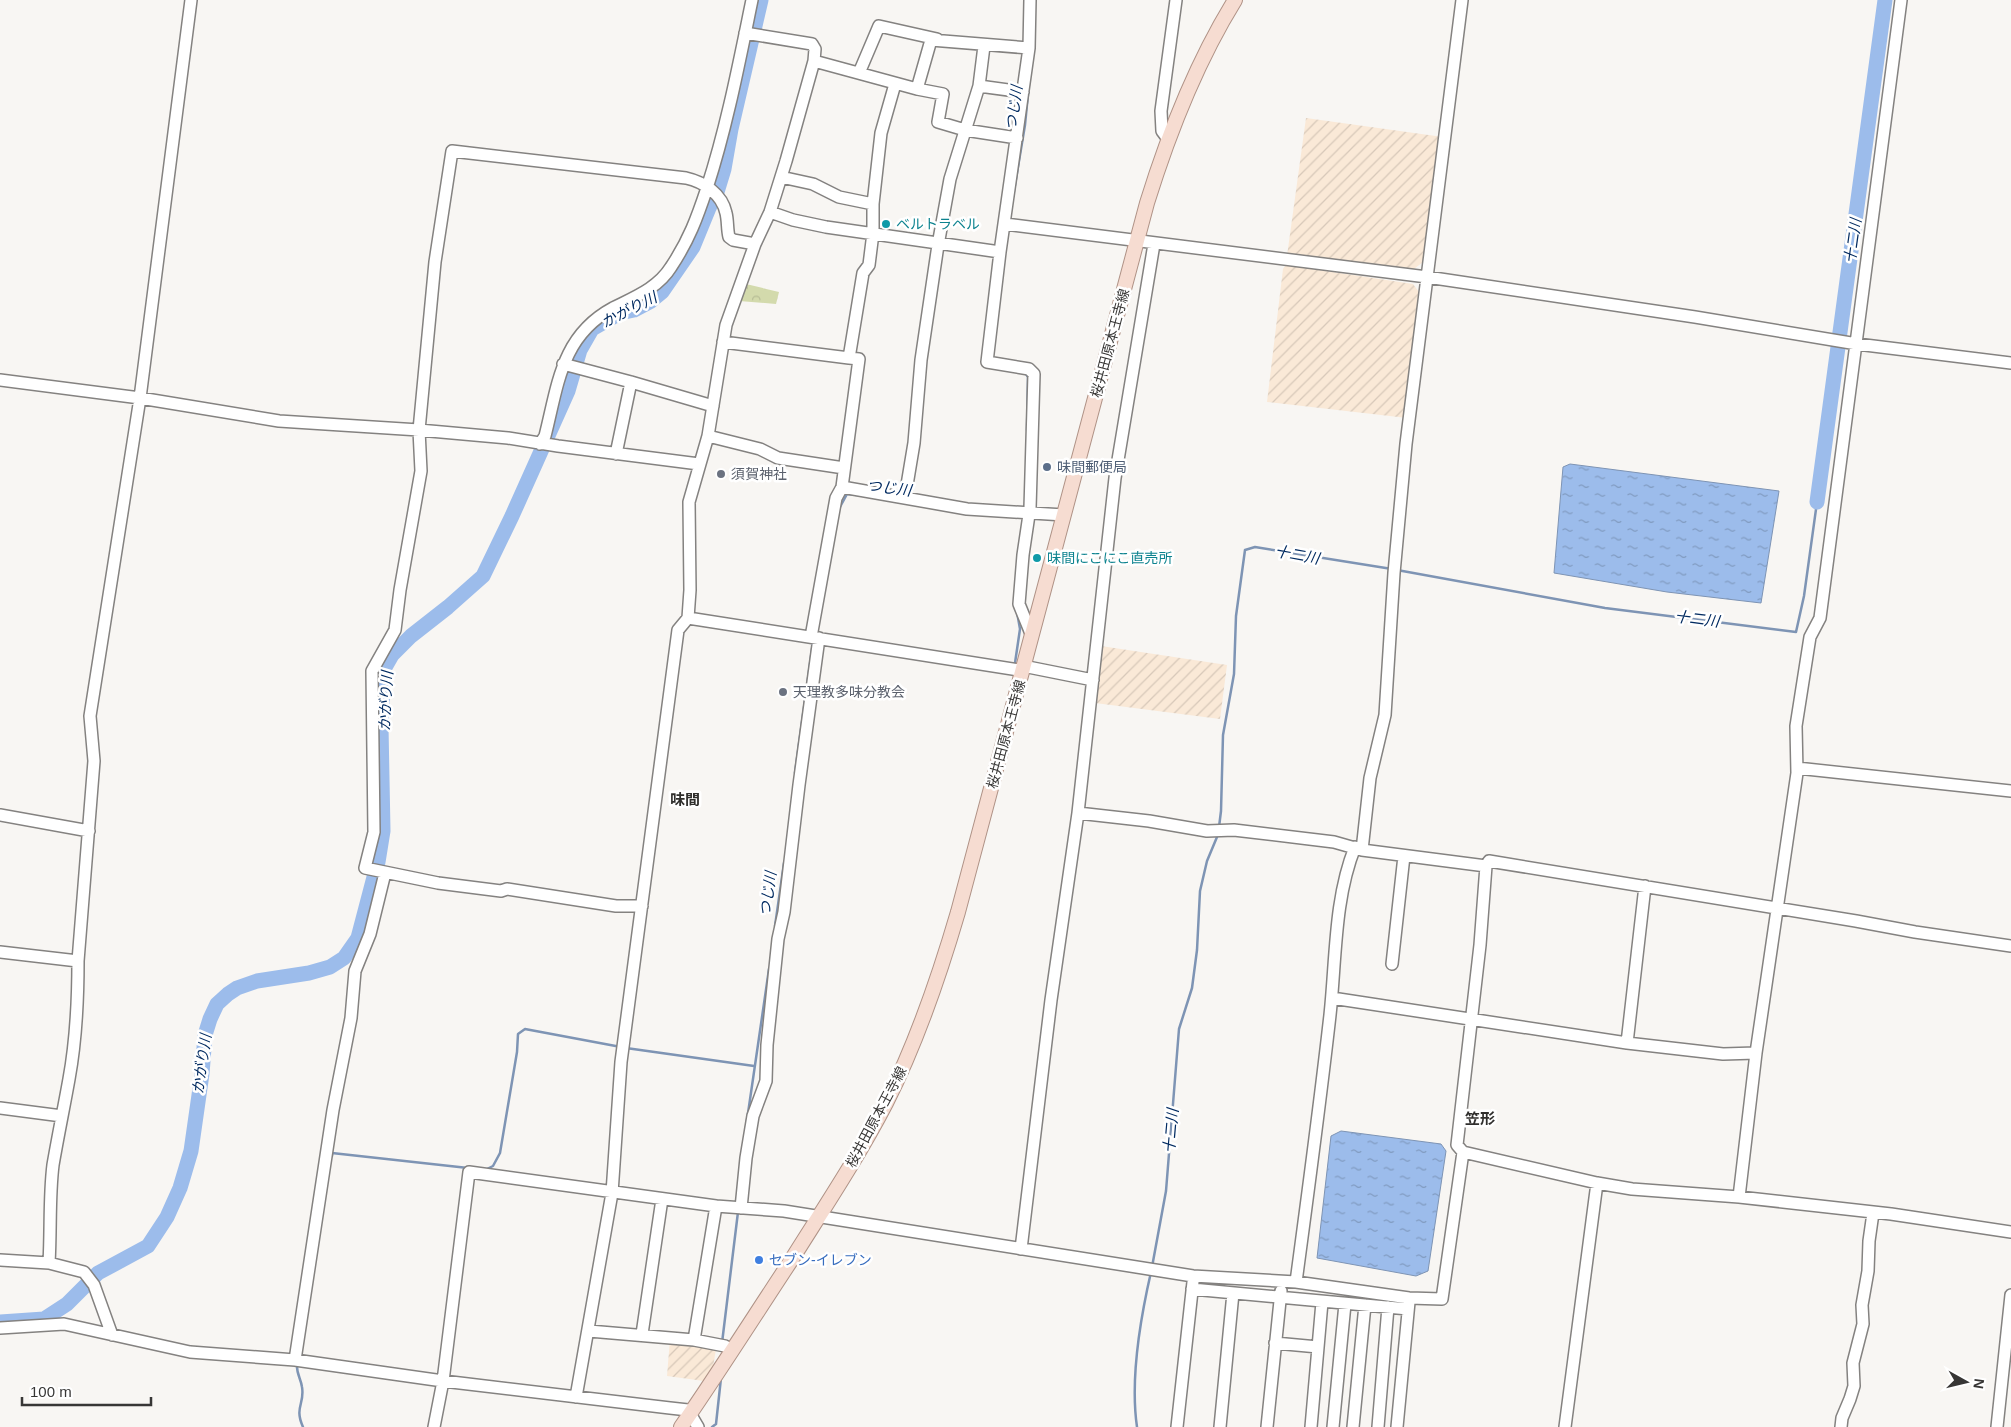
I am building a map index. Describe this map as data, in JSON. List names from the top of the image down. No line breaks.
{"streets":{"main road":["桜井田原本王寺線"]},"districts":["味間","笠形"],"water":["つじ川","十二川","かがり川"],"places":["ベルトラベル","味間郵便局","須賀神社","味間にこにこ直売所","天理教多味分教会","セブン-イレブン"],"scale_bar":"100 m","north":"right"}
